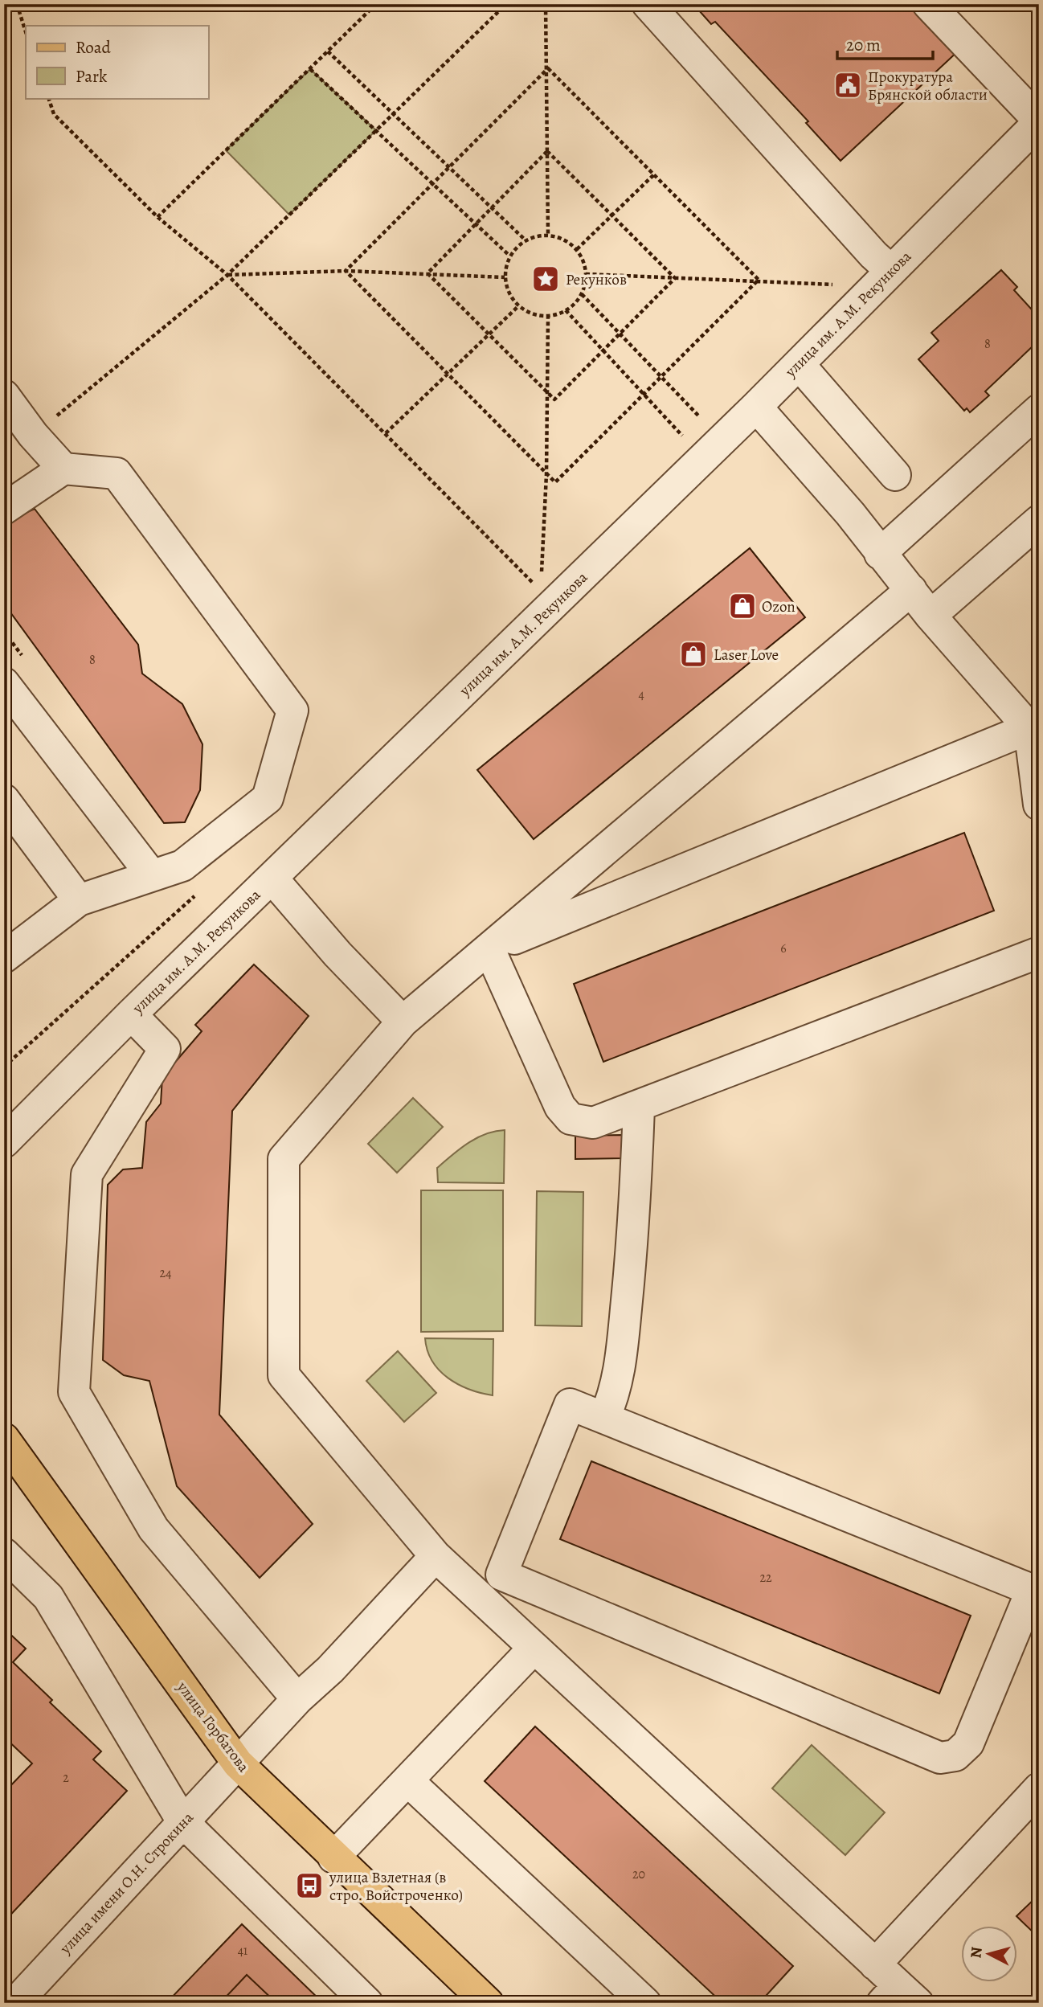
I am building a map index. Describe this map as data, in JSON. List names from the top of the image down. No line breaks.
{"streets":{"main road":["улица Горбатова"],"street":["улица им. А.М. Рекункова","улица имени О.Н. Строкина"]},"crossings":[["улица Горбатова","улица имени О.Н. Строкина"]],"places":{"public building":["Прокуратура Брянской области"],"place":["Рекунков"],"shop":["Ozon","Laser Love"],"bus stop":["улица Взлетная (в стро. Войстроченко)"]},"house_numbers":["8","8","4","6","24","22","2","20","41"],"legend":["Road","Park"],"scale_bar":"20 m","north":"left"}
